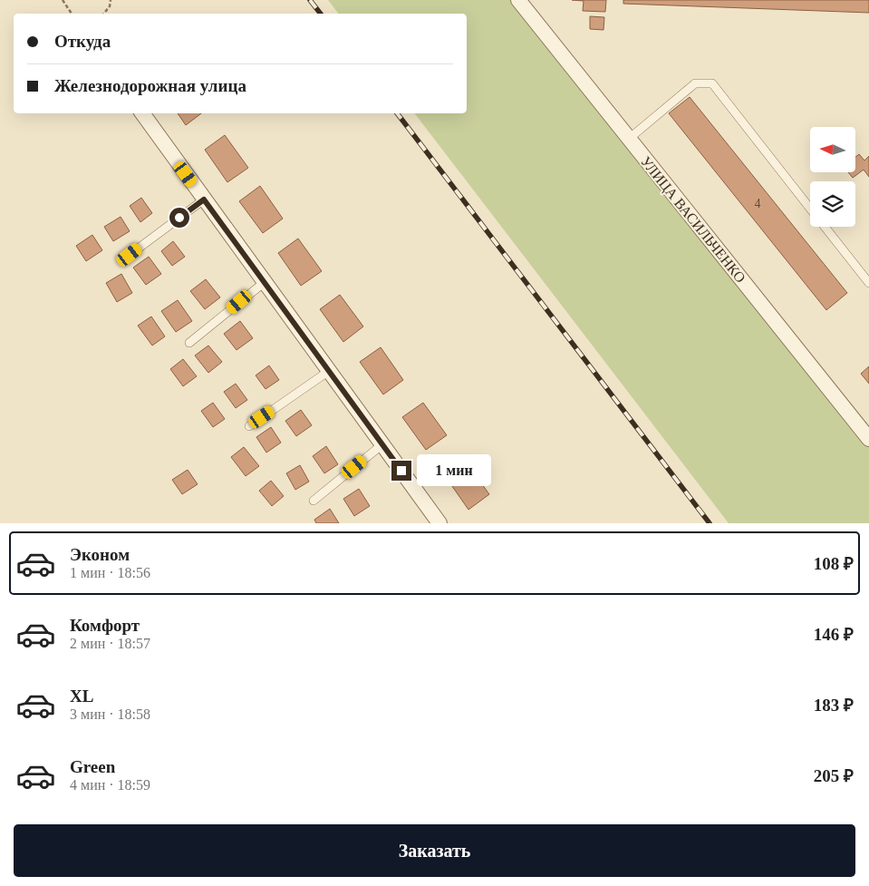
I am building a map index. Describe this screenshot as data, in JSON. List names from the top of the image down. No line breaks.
{"streets":{"street":["УЛИЦА ВАСИЛЬЧЕНКО"]},"house_numbers":["4"],"north":"left","page":{"banner":["Откуда","Железнодорожная улица"],"bubble":"1 мин","list":[{"name":"Эконом","note":"1 мин · 18:56","value":"108 ₽"},{"name":"Комфорт","note":"2 мин · 18:57","value":"146 ₽"},{"name":"XL","note":"3 мин · 18:58","value":"183 ₽"},{"name":"Green","note":"4 мин · 18:59","value":"205 ₽"}],"buttons":"Заказать"}}
